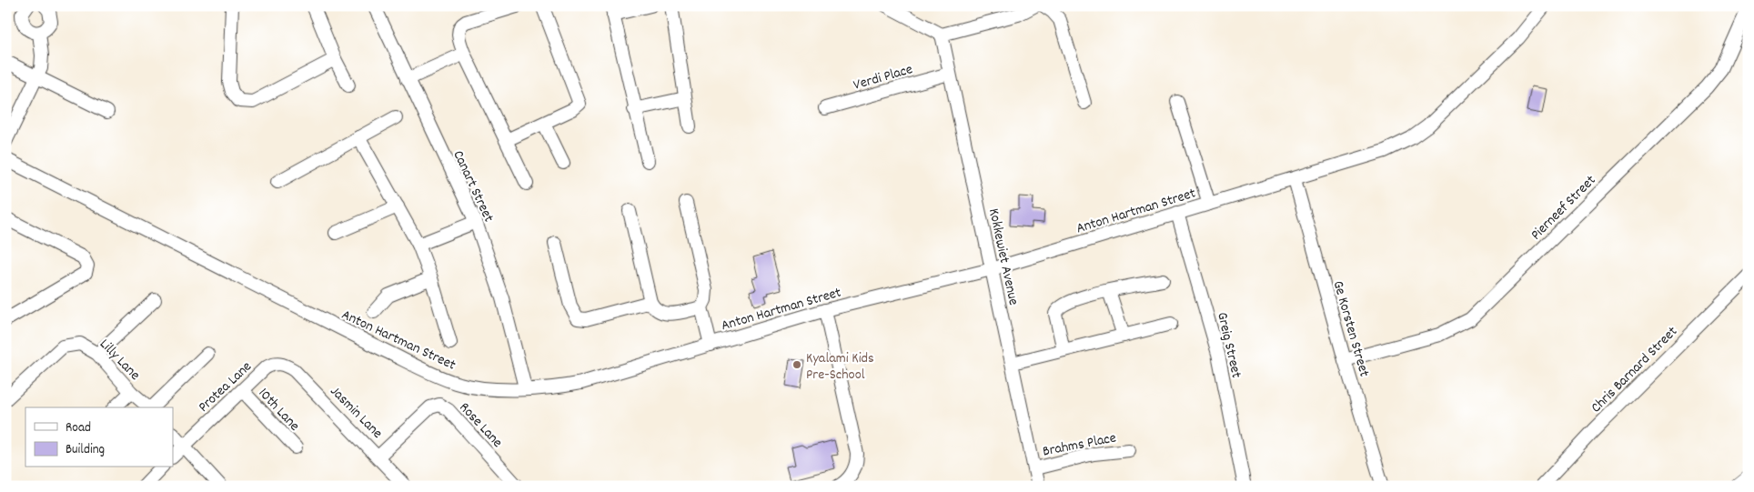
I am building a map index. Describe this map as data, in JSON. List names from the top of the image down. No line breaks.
{"streets":{"street":["Verdi Place","Canart Street","Pierneef Street","Anton Hartman Street","Kokkewiet Avenue","Ge Korsten Street","Greig Street","Lilly Lane","Chris Barnard Street","Protea Lane","10th Lane","Jasmin Lane","Rose Lane","Brahms Place"]},"crossings":[["Verdi Place","Kokkewiet Avenue"],["Canart Street","Anton Hartman Street"],["Pierneef Street","Ge Korsten Street"],["Anton Hartman Street","Kokkewiet Avenue"],["Anton Hartman Street","Ge Korsten Street"],["Anton Hartman Street","Greig Street"],["Kokkewiet Avenue","Brahms Place"],["Protea Lane","10th Lane"],["Protea Lane","Jasmin Lane"],["Jasmin Lane","Rose Lane"]],"places":["Kyalami Kids Pre-School"],"legend":["Road","Building"]}
